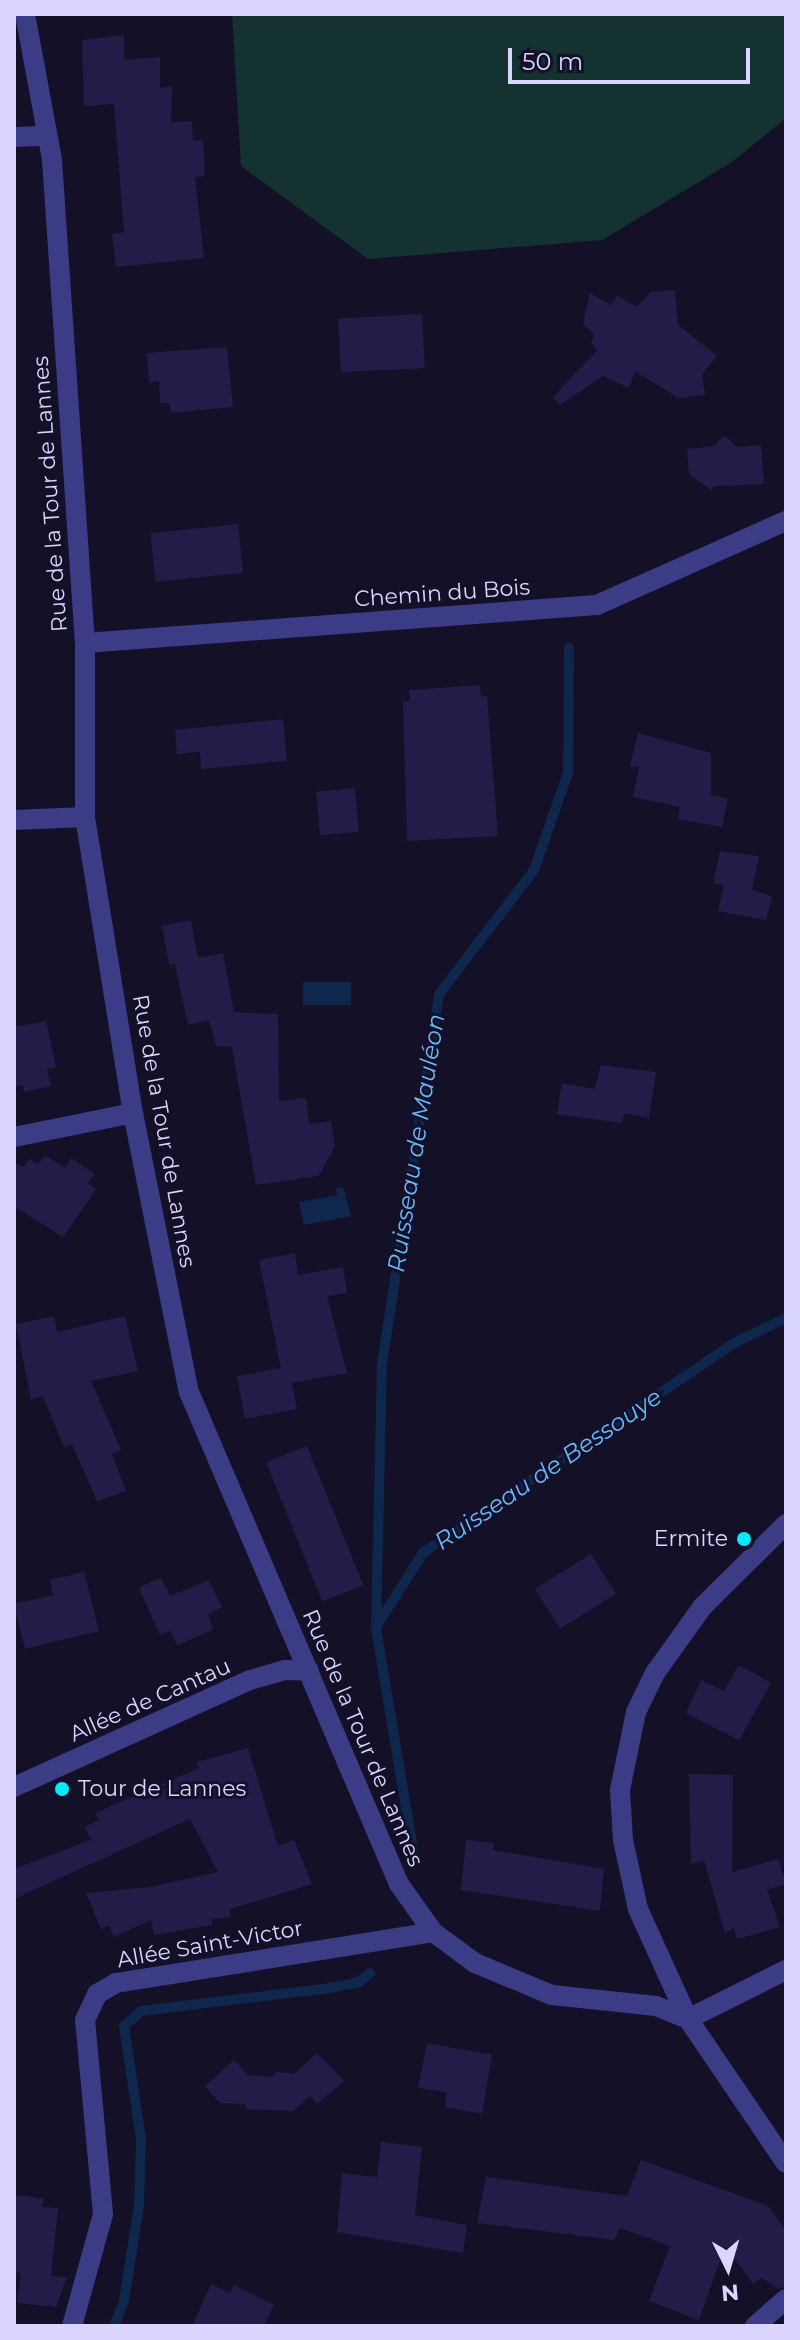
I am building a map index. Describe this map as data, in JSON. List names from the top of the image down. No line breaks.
{"streets":{"street":["Rue de la Tour de Lannes","Chemin du Bois","Allée de Cantau","Allée Saint-Victor"]},"crossings":[["Rue de la Tour de Lannes","Chemin du Bois"],["Rue de la Tour de Lannes","Allée de Cantau"],["Rue de la Tour de Lannes","Allée Saint-Victor"]],"water":["Ruisseau de Mauléon","Ruisseau de Bessouye"],"places":["Ermite","Tour de Lannes"],"scale_bar":"50 m","north":"bottom"}
